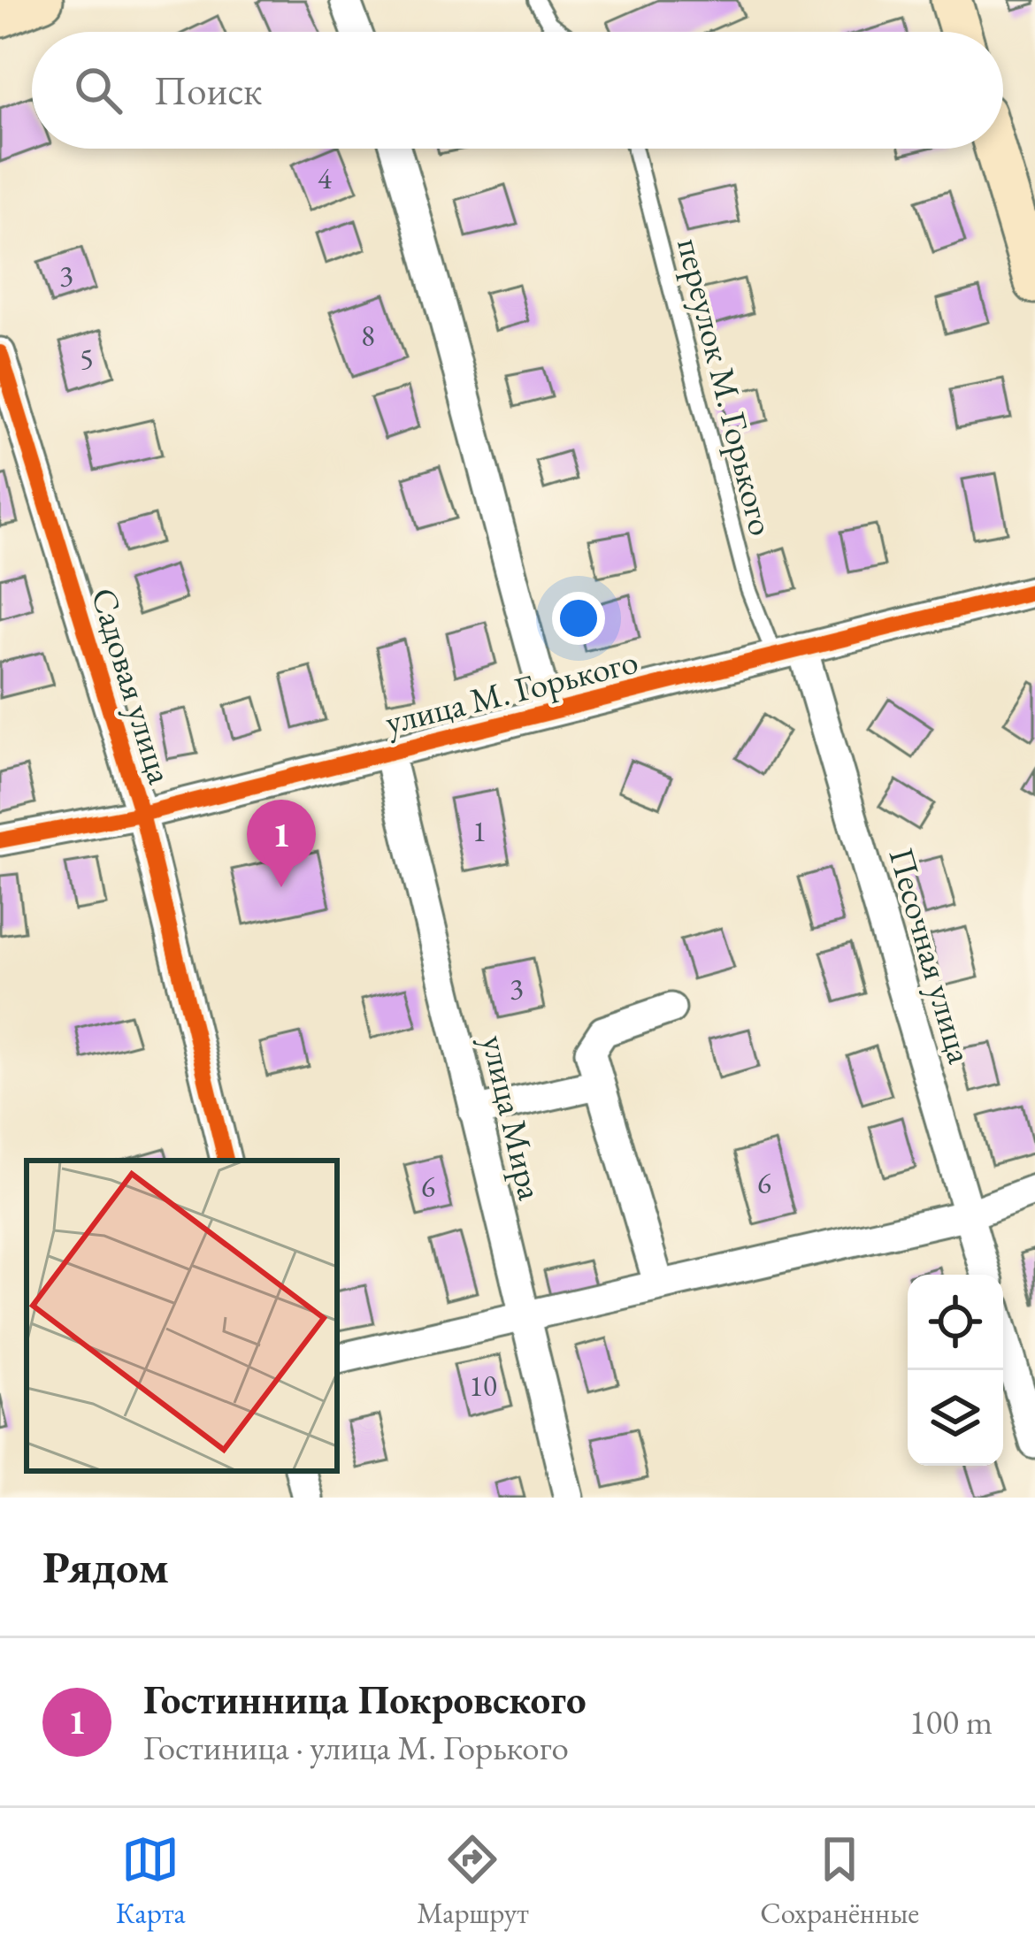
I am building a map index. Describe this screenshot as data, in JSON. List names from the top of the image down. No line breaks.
{"streets":{"street":["Садовая улица","улица М. Горького","Песочная улица","улица Мира"],"lane":["переулок М. Горького"]},"crossings":[["переулок М. Горького","улица М. Горького"],["переулок М. Горького","Песочная улица"],["Садовая улица","улица М. Горького"],["улица М. Горького","Песочная улица"],["улица М. Горького","улица Мира"]],"house_numbers":["4","3","8","5","1","3","6","6","10"],"page":{"search":"Поиск","pins":"1","heading":"Рядом","list":[{"mark":"1","name":"Гостинница Покровского","note":"Гостиница · улица М. Горького","value":"100 m"}],"nav":["Карта","Маршрут","Сохранённые"]}}
